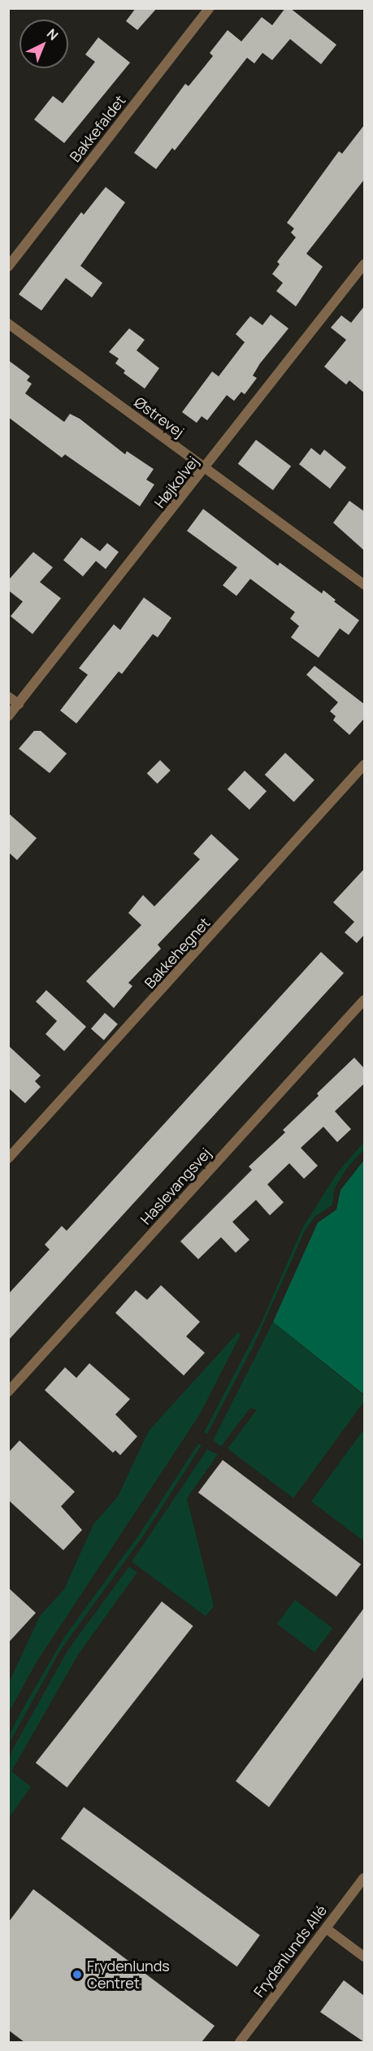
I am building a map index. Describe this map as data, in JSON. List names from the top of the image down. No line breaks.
{"streets":{"street":["Bakkefaldet","Østrevej","Højkolvej","Bakkehegnet","Haslevangsvej","Frydenlunds Allé"]},"crossings":[["Østrevej","Højkolvej"]],"places":["Frydenlunds Centret"],"north":"top right"}
